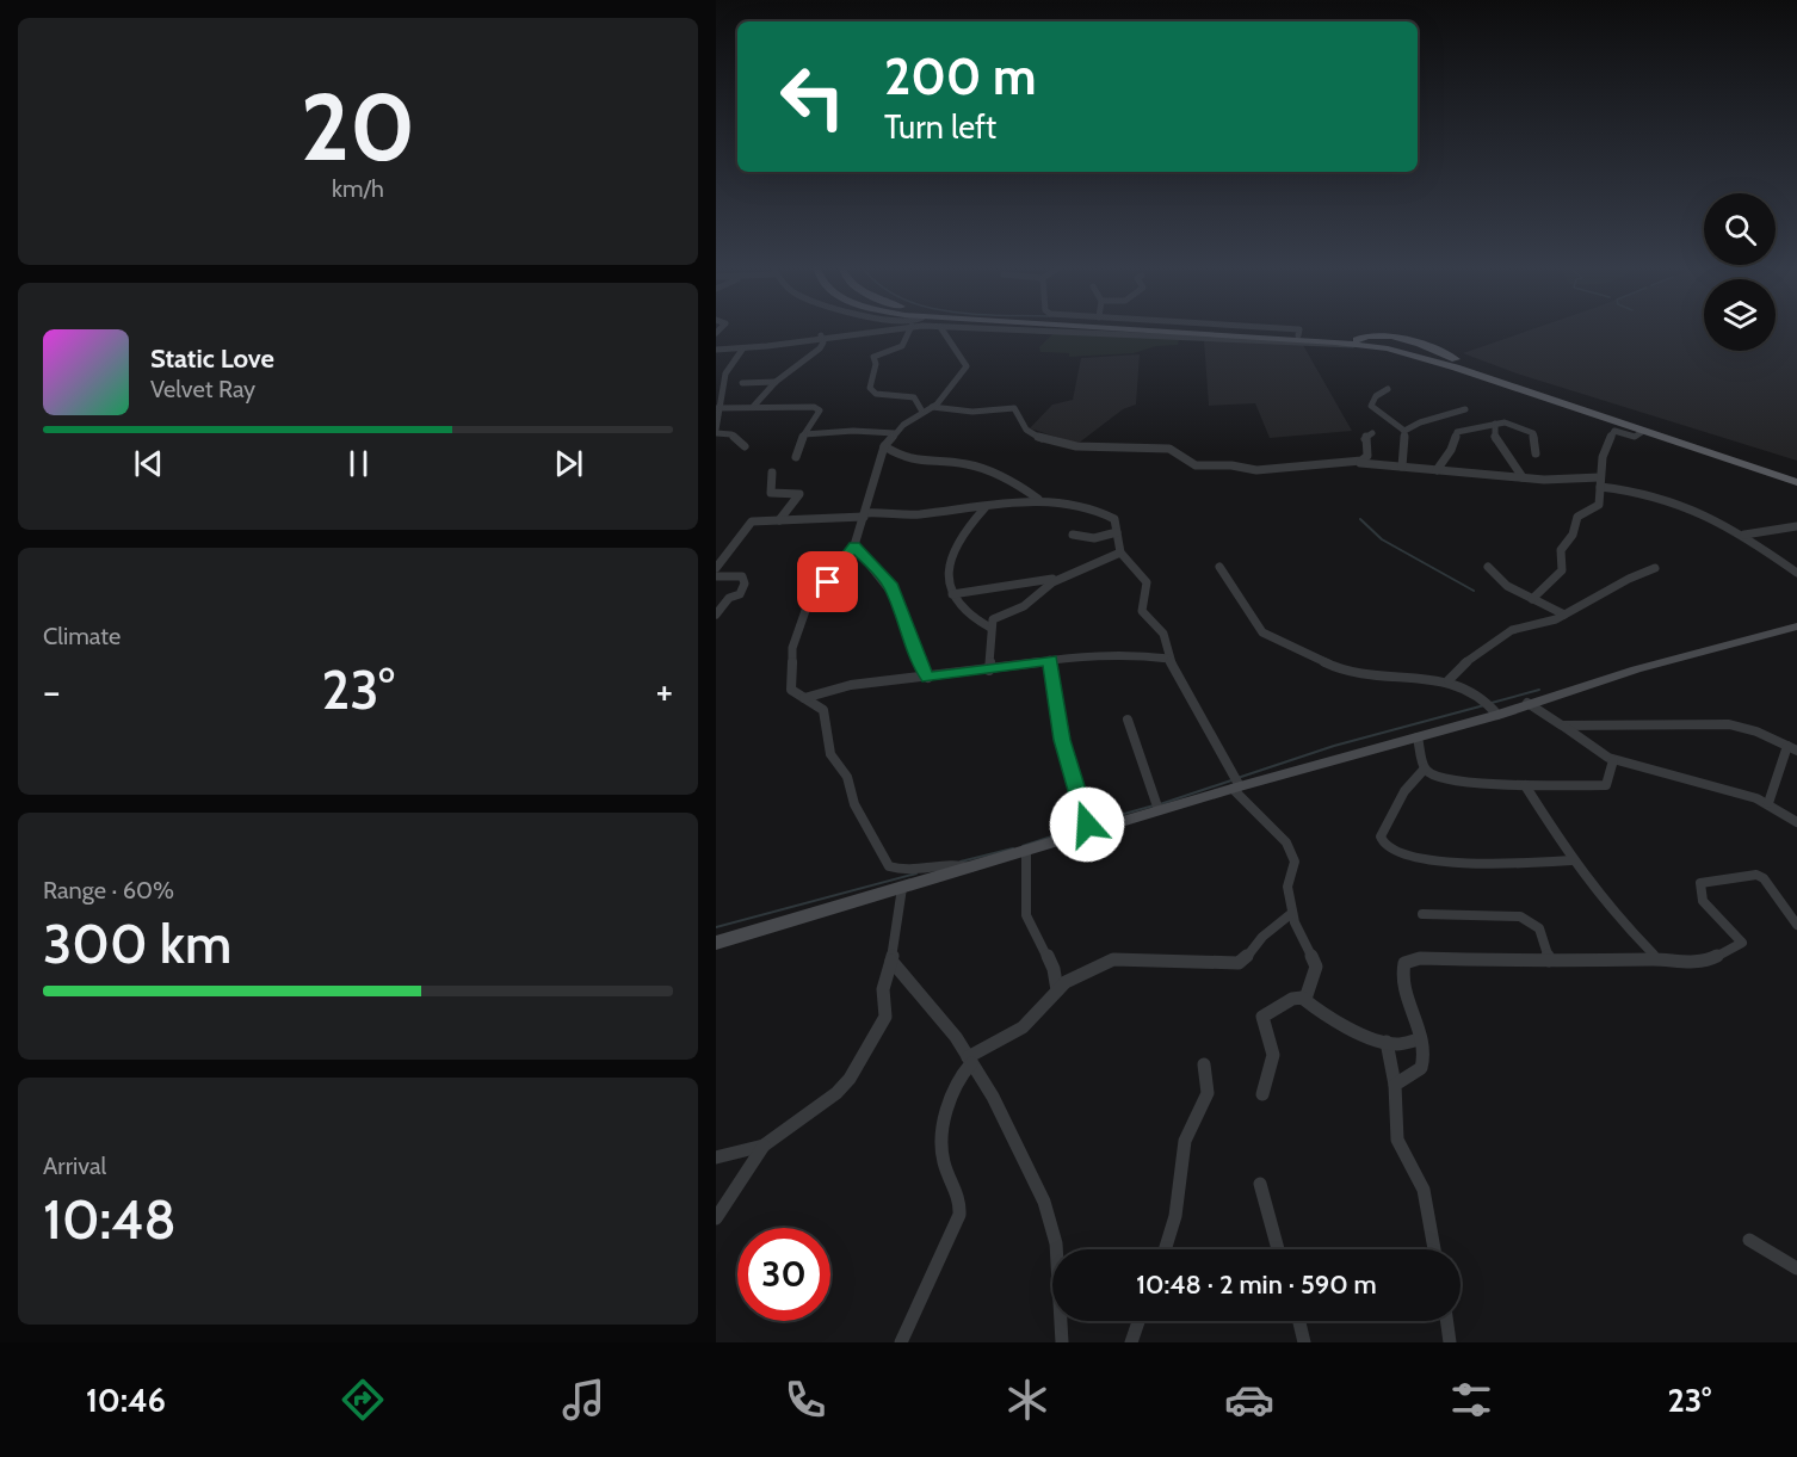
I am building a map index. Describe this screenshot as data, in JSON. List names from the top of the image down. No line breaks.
{"page":{"tile":[["20","km/h"],"Climate",["Range · 60%","300 km"],["Arrival","10:48"]],"turn":["200 m","Turn left"],"song":["Static Love","Velvet Ray"],"heat":["−","23°","+"],"limit":"30","trip":"10:48 · 2 min · 590 m","tabs":["10:46","23°"]}}
